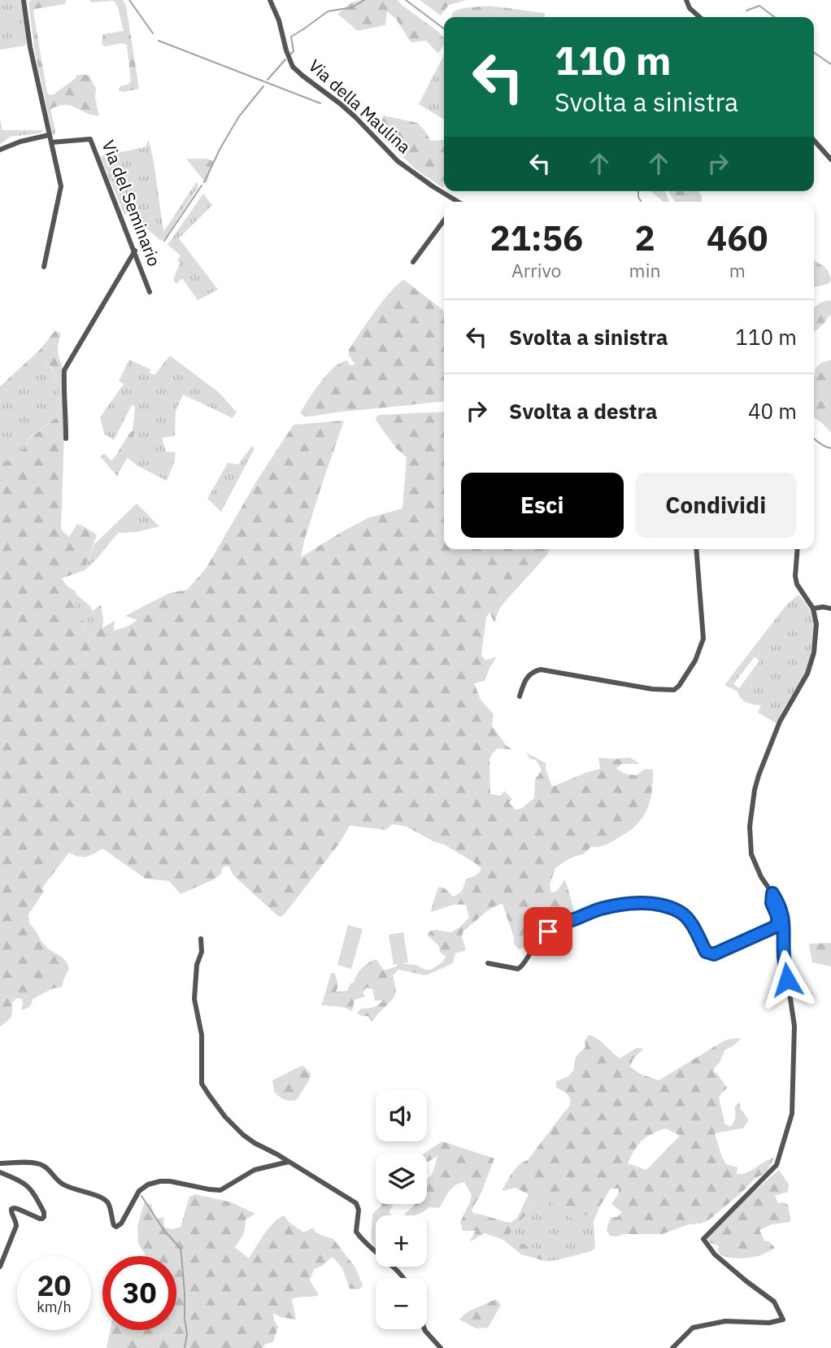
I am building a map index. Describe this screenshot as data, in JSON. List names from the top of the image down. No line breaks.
{"streets":{"street":["Via della Maulina","Via del Seminario"]},"page":{"turn":["110 m","Svolta a sinistra"],"eta":["21:56","Arrivo","2","min","460","m"],"list":[{"name":"Svolta a sinistra","value":"110 m"},{"name":"Svolta a destra","value":"40 m"}],"buttons":["Esci","Condividi"],"map_buttons":["+","−"],"speed":"20 km/h","limit":"30"}}
